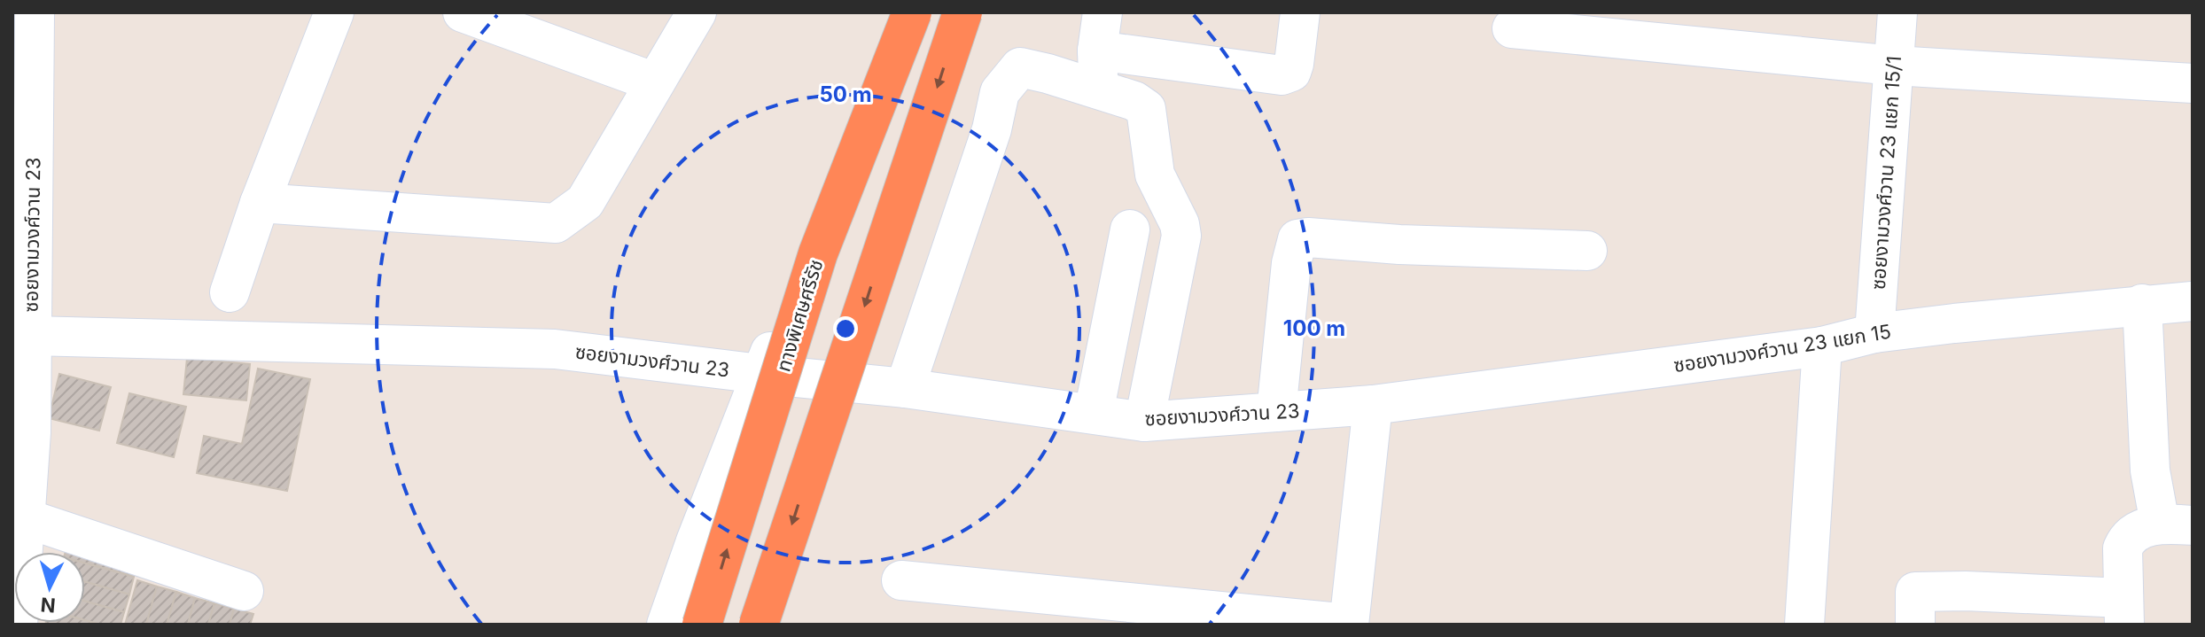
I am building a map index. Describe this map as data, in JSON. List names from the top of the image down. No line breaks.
{"streets":{"highway":["ทางพิเศษศรีรัช"],"street":["ซอยงามวงศ์วาน 23 แยก 15/1","ซอยงามวงศ์วาน 23","ซอยงามวงศ์วาน 23 แยก 15"]},"crossings":[["ซอยงามวงศ์วาน 23 แยก 15/1","ซอยงามวงศ์วาน 23 แยก 15"],["ซอยงามวงศ์วาน 23","ซอยงามวงศ์วาน 23 แยก 15"]],"north":"bottom","rings":["50 m","100 m"]}
